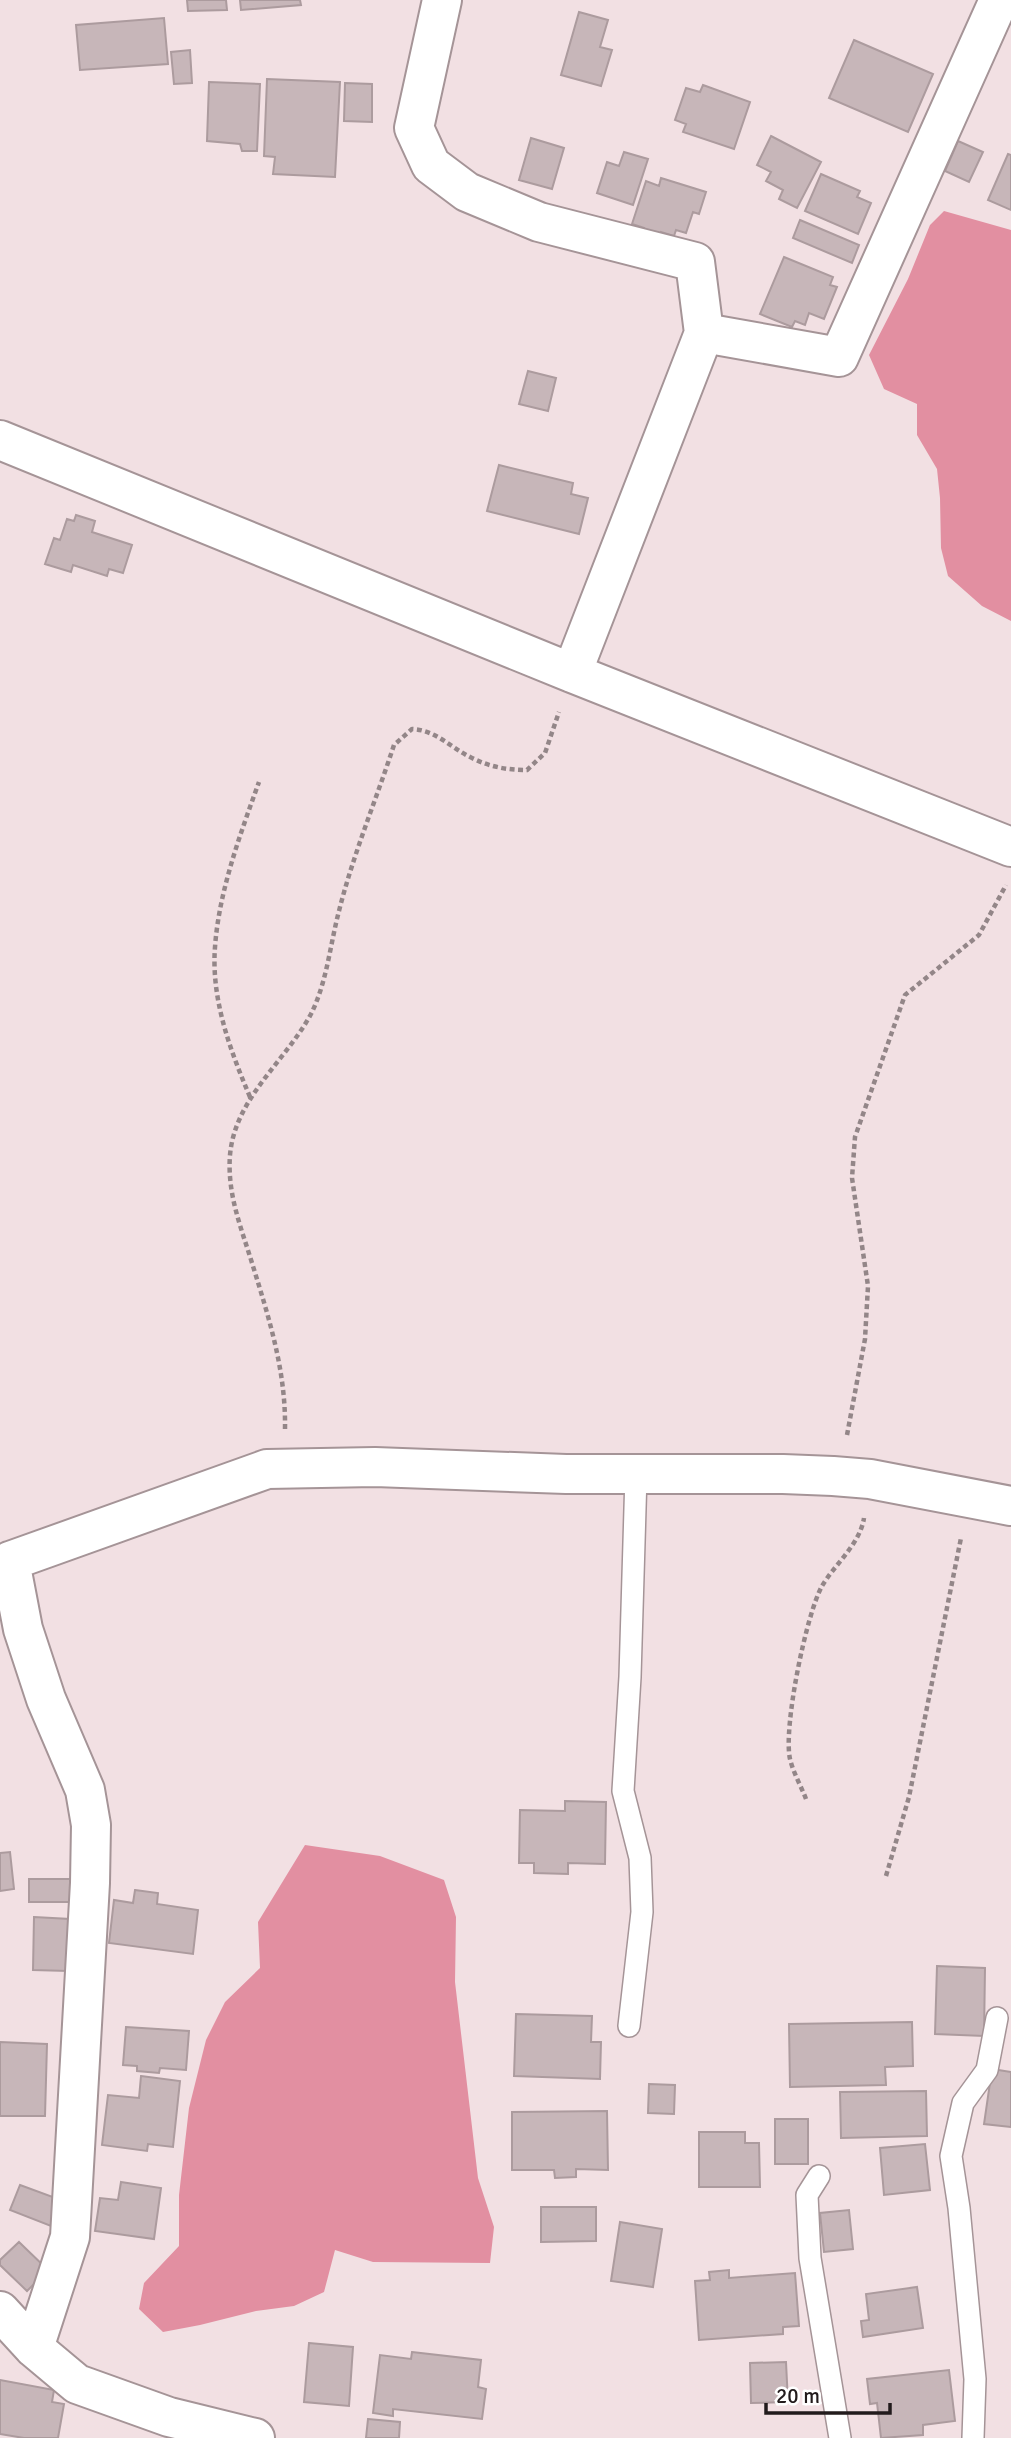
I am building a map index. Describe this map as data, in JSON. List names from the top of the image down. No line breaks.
{"scale_bar":"20 m"}
